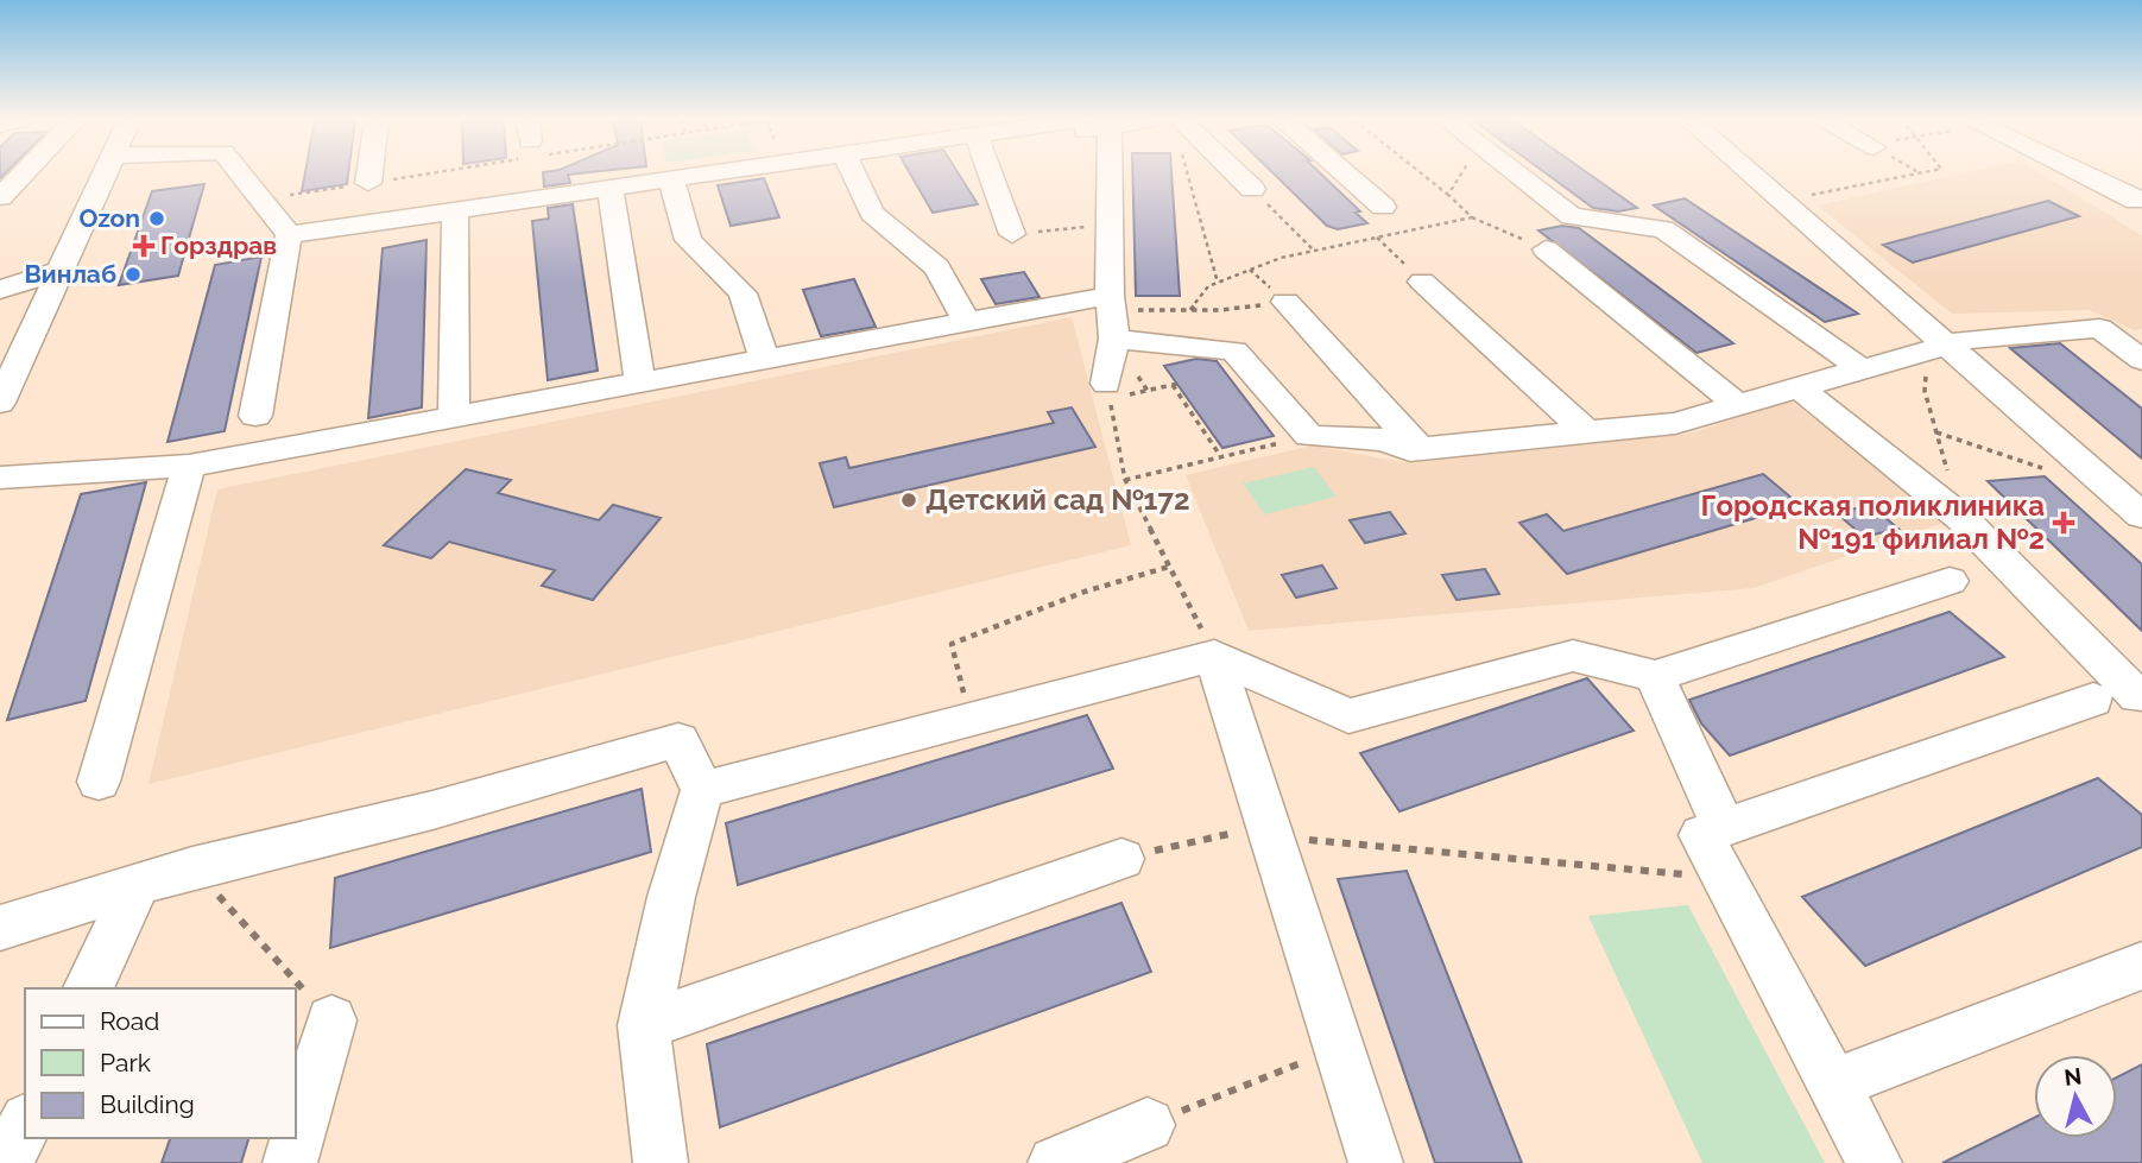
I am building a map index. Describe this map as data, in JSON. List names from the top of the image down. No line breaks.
{"places":{"other":["Ozon","Винлаб","Детский сад №172"],"health":["Горздрав","Городская поликлиника №191 филиал №2"]},"legend":["Road","Park","Building"],"north":"top"}
